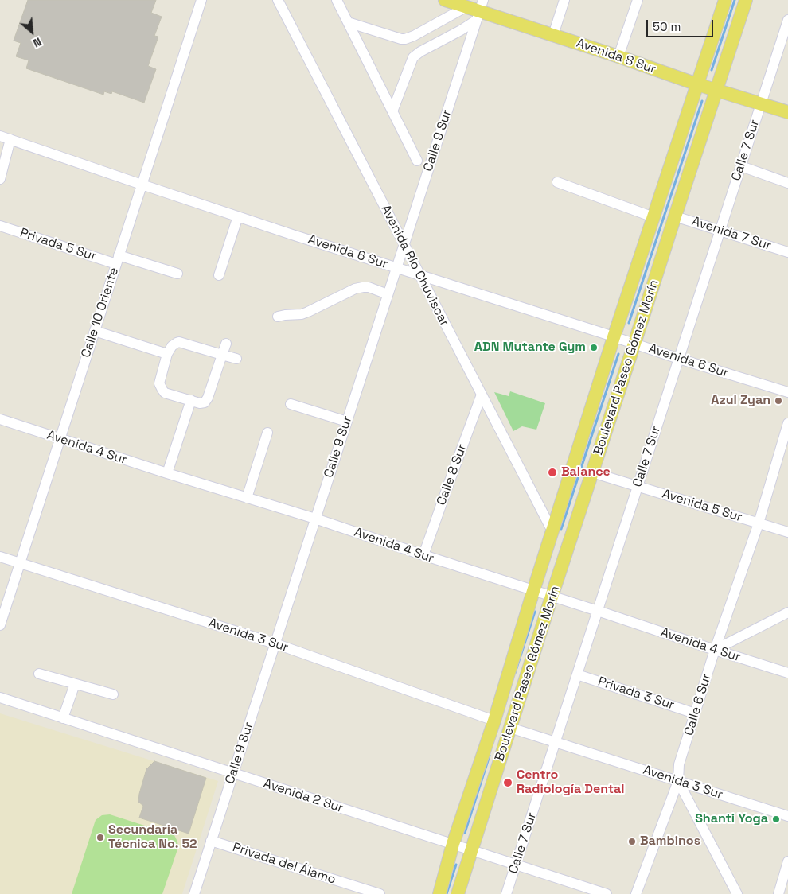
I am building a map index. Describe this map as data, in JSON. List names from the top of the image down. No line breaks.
{"streets":{"main road":["Avenida 8 Sur","Boulevard Paseo Gómez Morín"],"street":["Calle 9 Sur","Calle 7 Sur","Avenida 7 Sur","Privada 5 Sur","Avenida 6 Sur","Avenida Río Chuviscar","Calle 10 Oriente","Avenida 4 Sur","Calle 8 Sur","Avenida 5 Sur","Avenida 3 Sur","Privada 3 Sur","Calle 6 Sur","Avenida 2 Sur","Privada del Álamo"]},"crossings":[["Avenida 8 Sur","Calle 9 Sur"],["Avenida 8 Sur","Calle 7 Sur"],["Avenida 8 Sur","Boulevard Paseo Gómez Morín"],["Calle 9 Sur","Avenida 6 Sur"],["Calle 9 Sur","Avenida Río Chuviscar"],["Calle 9 Sur","Avenida 4 Sur"],["Calle 9 Sur","Avenida 3 Sur"],["Calle 9 Sur","Avenida 2 Sur"],["Calle 9 Sur","Privada del Álamo"],["Calle 7 Sur","Avenida 7 Sur"],["Calle 7 Sur","Avenida 6 Sur"],["Calle 7 Sur","Avenida 4 Sur"],["Calle 7 Sur","Avenida 5 Sur"],["Calle 7 Sur","Avenida 3 Sur"],["Calle 7 Sur","Privada 3 Sur"],["Calle 7 Sur","Avenida 2 Sur"],["Avenida 7 Sur","Boulevard Paseo Gómez Morín"],["Privada 5 Sur","Calle 10 Oriente"],["Avenida 6 Sur","Avenida Río Chuviscar"],["Avenida 6 Sur","Calle 10 Oriente"],["Avenida 6 Sur","Boulevard Paseo Gómez Morín"],["Avenida Río Chuviscar","Boulevard Paseo Gómez Morín"],["Avenida Río Chuviscar","Calle 8 Sur"],["Calle 10 Oriente","Avenida 4 Sur"],["Calle 10 Oriente","Avenida 3 Sur"],["Boulevard Paseo Gómez Morín","Avenida 4 Sur"],["Boulevard Paseo Gómez Morín","Avenida 5 Sur"],["Boulevard Paseo Gómez Morín","Avenida 3 Sur"],["Boulevard Paseo Gómez Morín","Avenida 2 Sur"],["Avenida 4 Sur","Calle 8 Sur"],["Avenida 4 Sur","Calle 6 Sur"],["Avenida 5 Sur","Calle 6 Sur"],["Avenida 3 Sur","Calle 6 Sur"],["Privada 3 Sur","Calle 6 Sur"]],"places":["ADN Mutante Gym","Azul Zyan","Balance","Centro Radiología Dental","Shanti Yoga","Secundaria Técnica No. 52","Bambinos"],"scale_bar":"50 m","north":"bottom right"}
